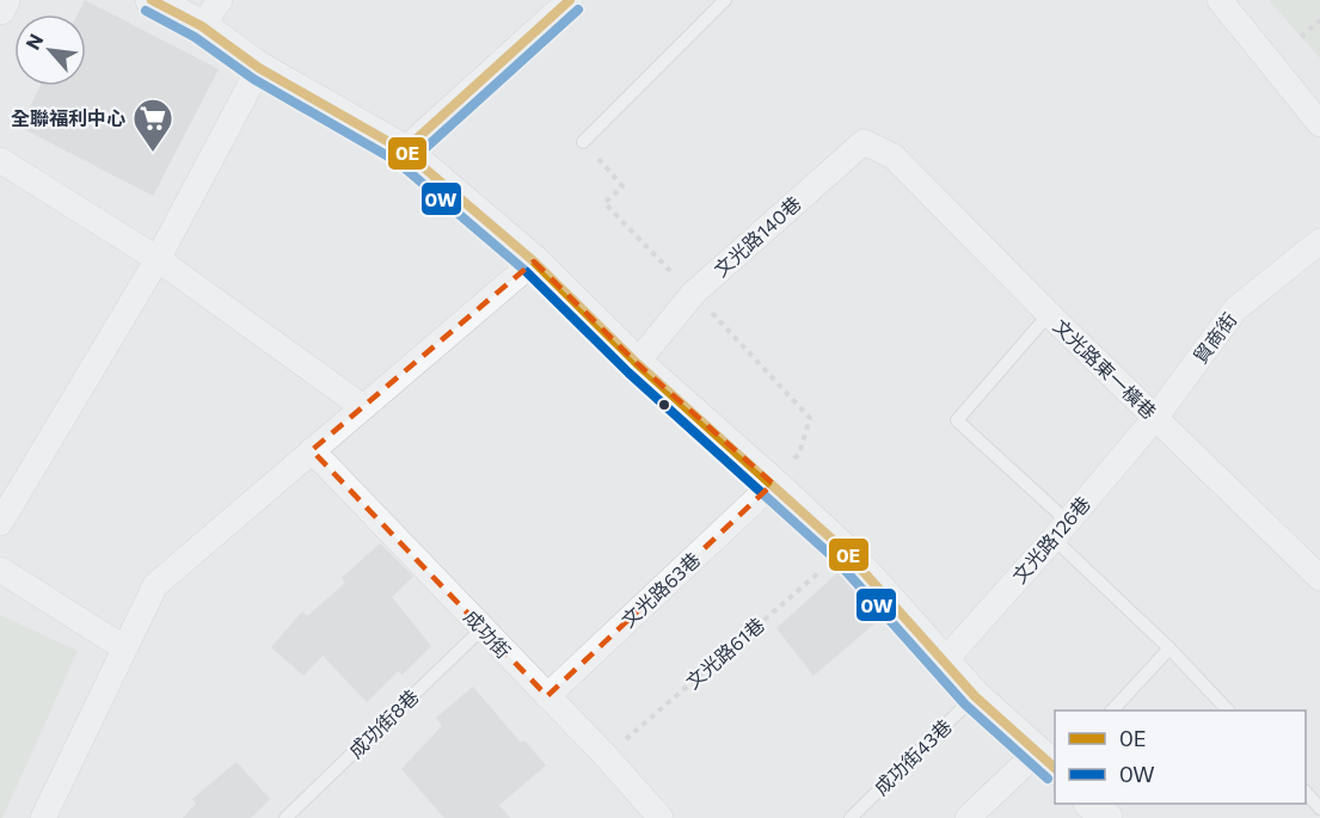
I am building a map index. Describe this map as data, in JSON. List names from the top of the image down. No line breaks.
{"streets":{"street":["文光路140巷","貿商街","文光路東一橫巷","文光路126巷","文光路63巷","成功街"],"lane":["成功街8巷","成功街43巷"],"path":["文光路61巷"]},"crossings":[["文光路140巷","文光路東一橫巷"],["貿商街","文光路東一橫巷"],["貿商街","文光路126巷"],["文光路東一橫巷","文光路126巷"],["文光路63巷","成功街"],["成功街","文光路61巷"],["成功街","成功街8巷"]],"places":{"supermarket":["全聯福利中心"]},"lines":["transit line 0E","transit line 0W"],"legend":["0E","0W"],"north":"top left"}
